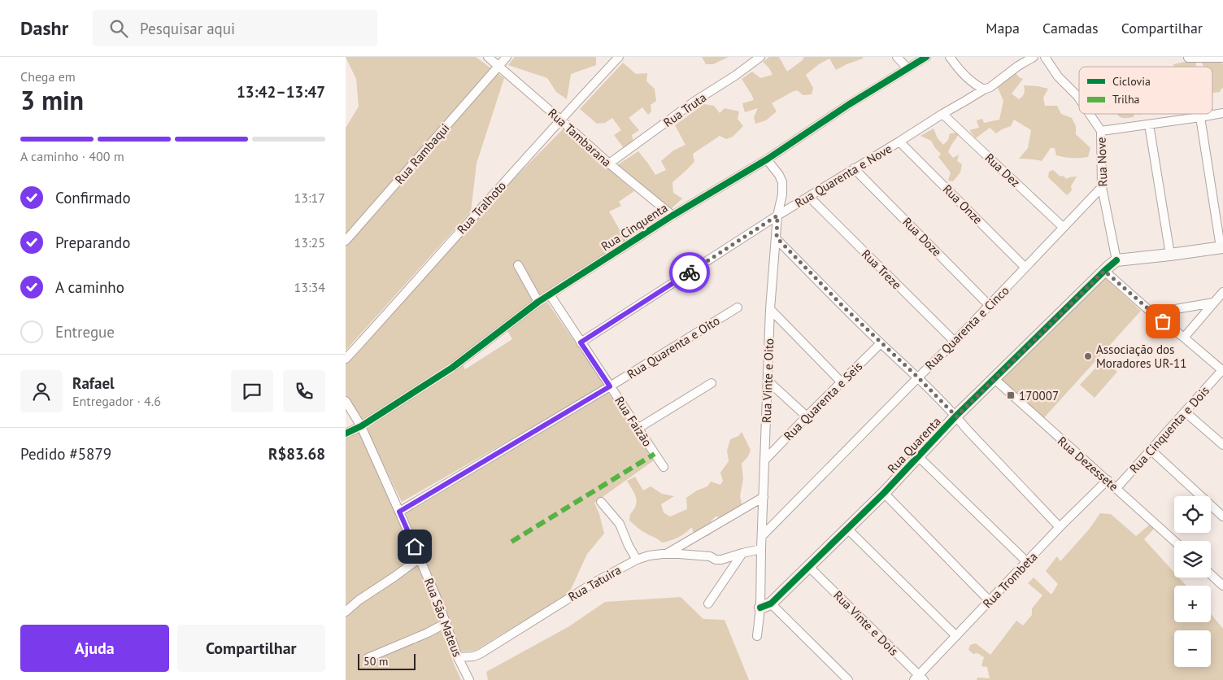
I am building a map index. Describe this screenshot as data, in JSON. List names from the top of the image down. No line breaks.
{"streets":{"street":["Rua Truta","Rua Tambarana","Rua Rambaqui","Rua Nove","Rua Dez","Rua Quarenta e Nove","Rua Onze","Rua Tralhoto","Rua Cinquenta","Rua Doze","Rua Treze","Rua Quarenta e Cinco","Rua Quarenta e Oito","Rua Vinte e Oito","Rua Quarenta e Seis","Rua Faizão","Rua Cinquenta e Dois","Rua Quarenta","Rua Dezessete","Rua Trombeta","Rua Tatuira","Rua São Mateus","Rua Vinte e Dois"]},"crossings":[["Rua Truta","Rua Tambarana"],["Rua Tambarana","Rua Rambaqui"],["Rua Tambarana","Rua Tralhoto"],["Rua Tambarana","Rua Cinquenta"],["Rua Nove","Rua Quarenta e Cinco"],["Rua Nove","Rua Quarenta"],["Rua Dez","Rua Quarenta e Nove"],["Rua Dez","Rua Quarenta e Cinco"],["Rua Quarenta e Nove","Rua Onze"],["Rua Quarenta e Nove","Rua Doze"],["Rua Quarenta e Nove","Rua Treze"],["Rua Quarenta e Nove","Rua Vinte e Oito"],["Rua Quarenta e Nove","Rua Faizão"],["Rua Onze","Rua Quarenta e Cinco"],["Rua Cinquenta","Rua Vinte e Oito"],["Rua Cinquenta","Rua Faizão"],["Rua Cinquenta","Rua São Mateus"],["Rua Doze","Rua Quarenta e Cinco"],["Rua Treze","Rua Quarenta e Cinco"],["Rua Quarenta e Cinco","Rua Vinte e Oito"],["Rua Quarenta e Oito","Rua Faizão"],["Rua Quarenta e Oito","Rua São Mateus"],["Rua Vinte e Oito","Rua Quarenta e Seis"],["Rua Vinte e Oito","Rua Quarenta"],["Rua Vinte e Oito","Rua Tatuira"],["Rua Cinquenta e Dois","Rua Dezessete"],["Rua Quarenta","Rua Dezessete"],["Rua Quarenta","Rua Vinte e Dois"],["Rua Dezessete","Rua Trombeta"],["Rua Trombeta","Rua Vinte e Dois"],["Rua Tatuira","Rua São Mateus"]],"places":{"other":["Associação dos Moradores UR-11"],"transit":["170007"]},"legend":["Ciclovia","Trilha"],"scale_bar":"50 m","page":{"header":"Dashr","search":"Pesquisar aqui","nav":["Mapa","Camadas","Compartilhar"],"heading":["3 min","Chega em","13:42–13:47"],"panel":["Rafael","Entregador · 4.6","Pedido #5879","R$83.68"],"bar":"A caminho · 400 m","list":[["Confirmado","13:17"],["Preparando","13:25"],["A caminho","13:34"],"Entregue"],"map_buttons":["+","−"],"buttons":["Ajuda","Compartilhar"],"scale":"50 m"}}
